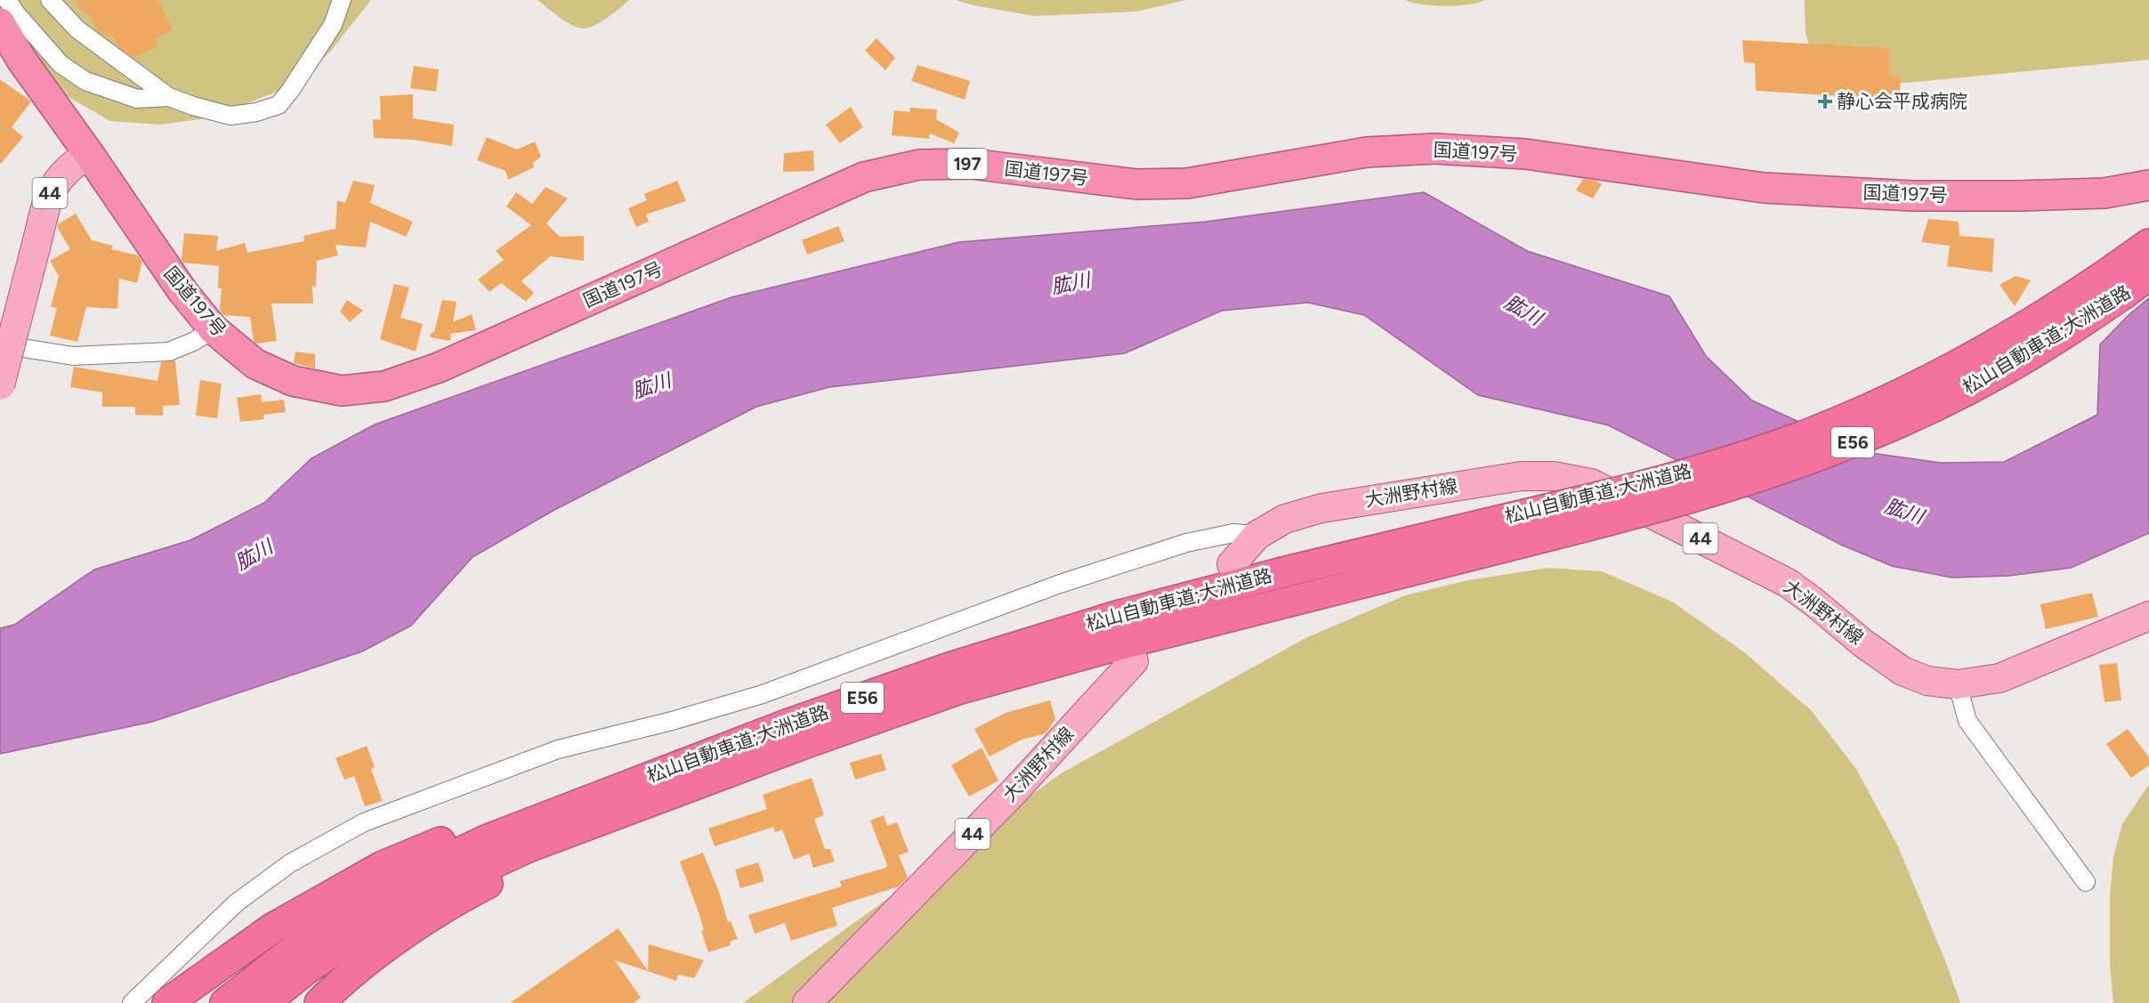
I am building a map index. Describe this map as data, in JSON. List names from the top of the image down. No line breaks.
{"streets":{"highway":["国道197号","197","松山自動車道;大洲道路","E56"],"main road":["44","大洲野村線"]},"crossings":[["国道197号","44"]],"water":["肱川"],"places":{"health":["静心会平成病院"]}}
